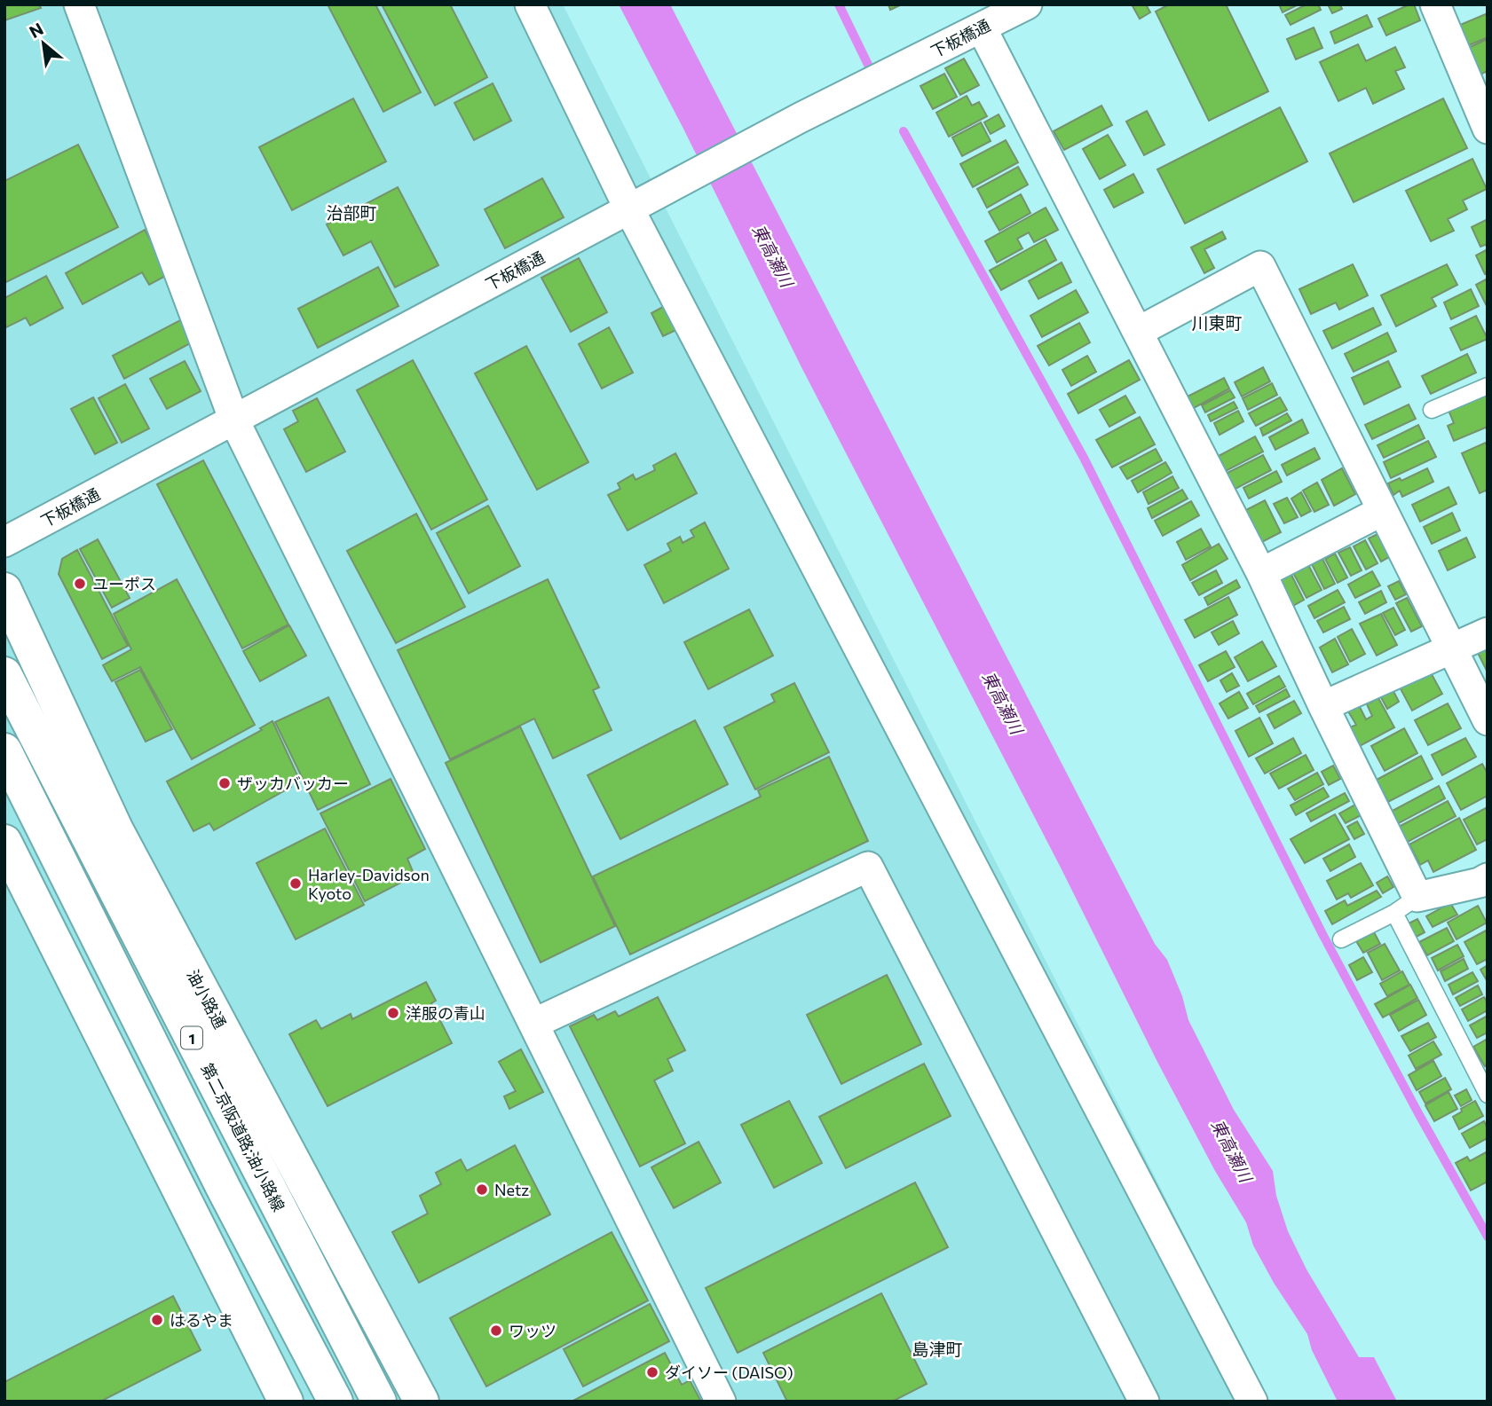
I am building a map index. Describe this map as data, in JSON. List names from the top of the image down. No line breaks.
{"streets":{"main road":["油小路通","1","第二京阪道路;油小路線"],"street":["下板橋通"]},"districts":["治部町","川東町","島津町"],"water":["東高瀬川"],"places":["ユーポス","ザッカバッカー","Harley-Davidson Kyoto","洋服の青山","Netz","はるやま","ワッツ","ダイソー (DAISO)"],"north":"top left"}
